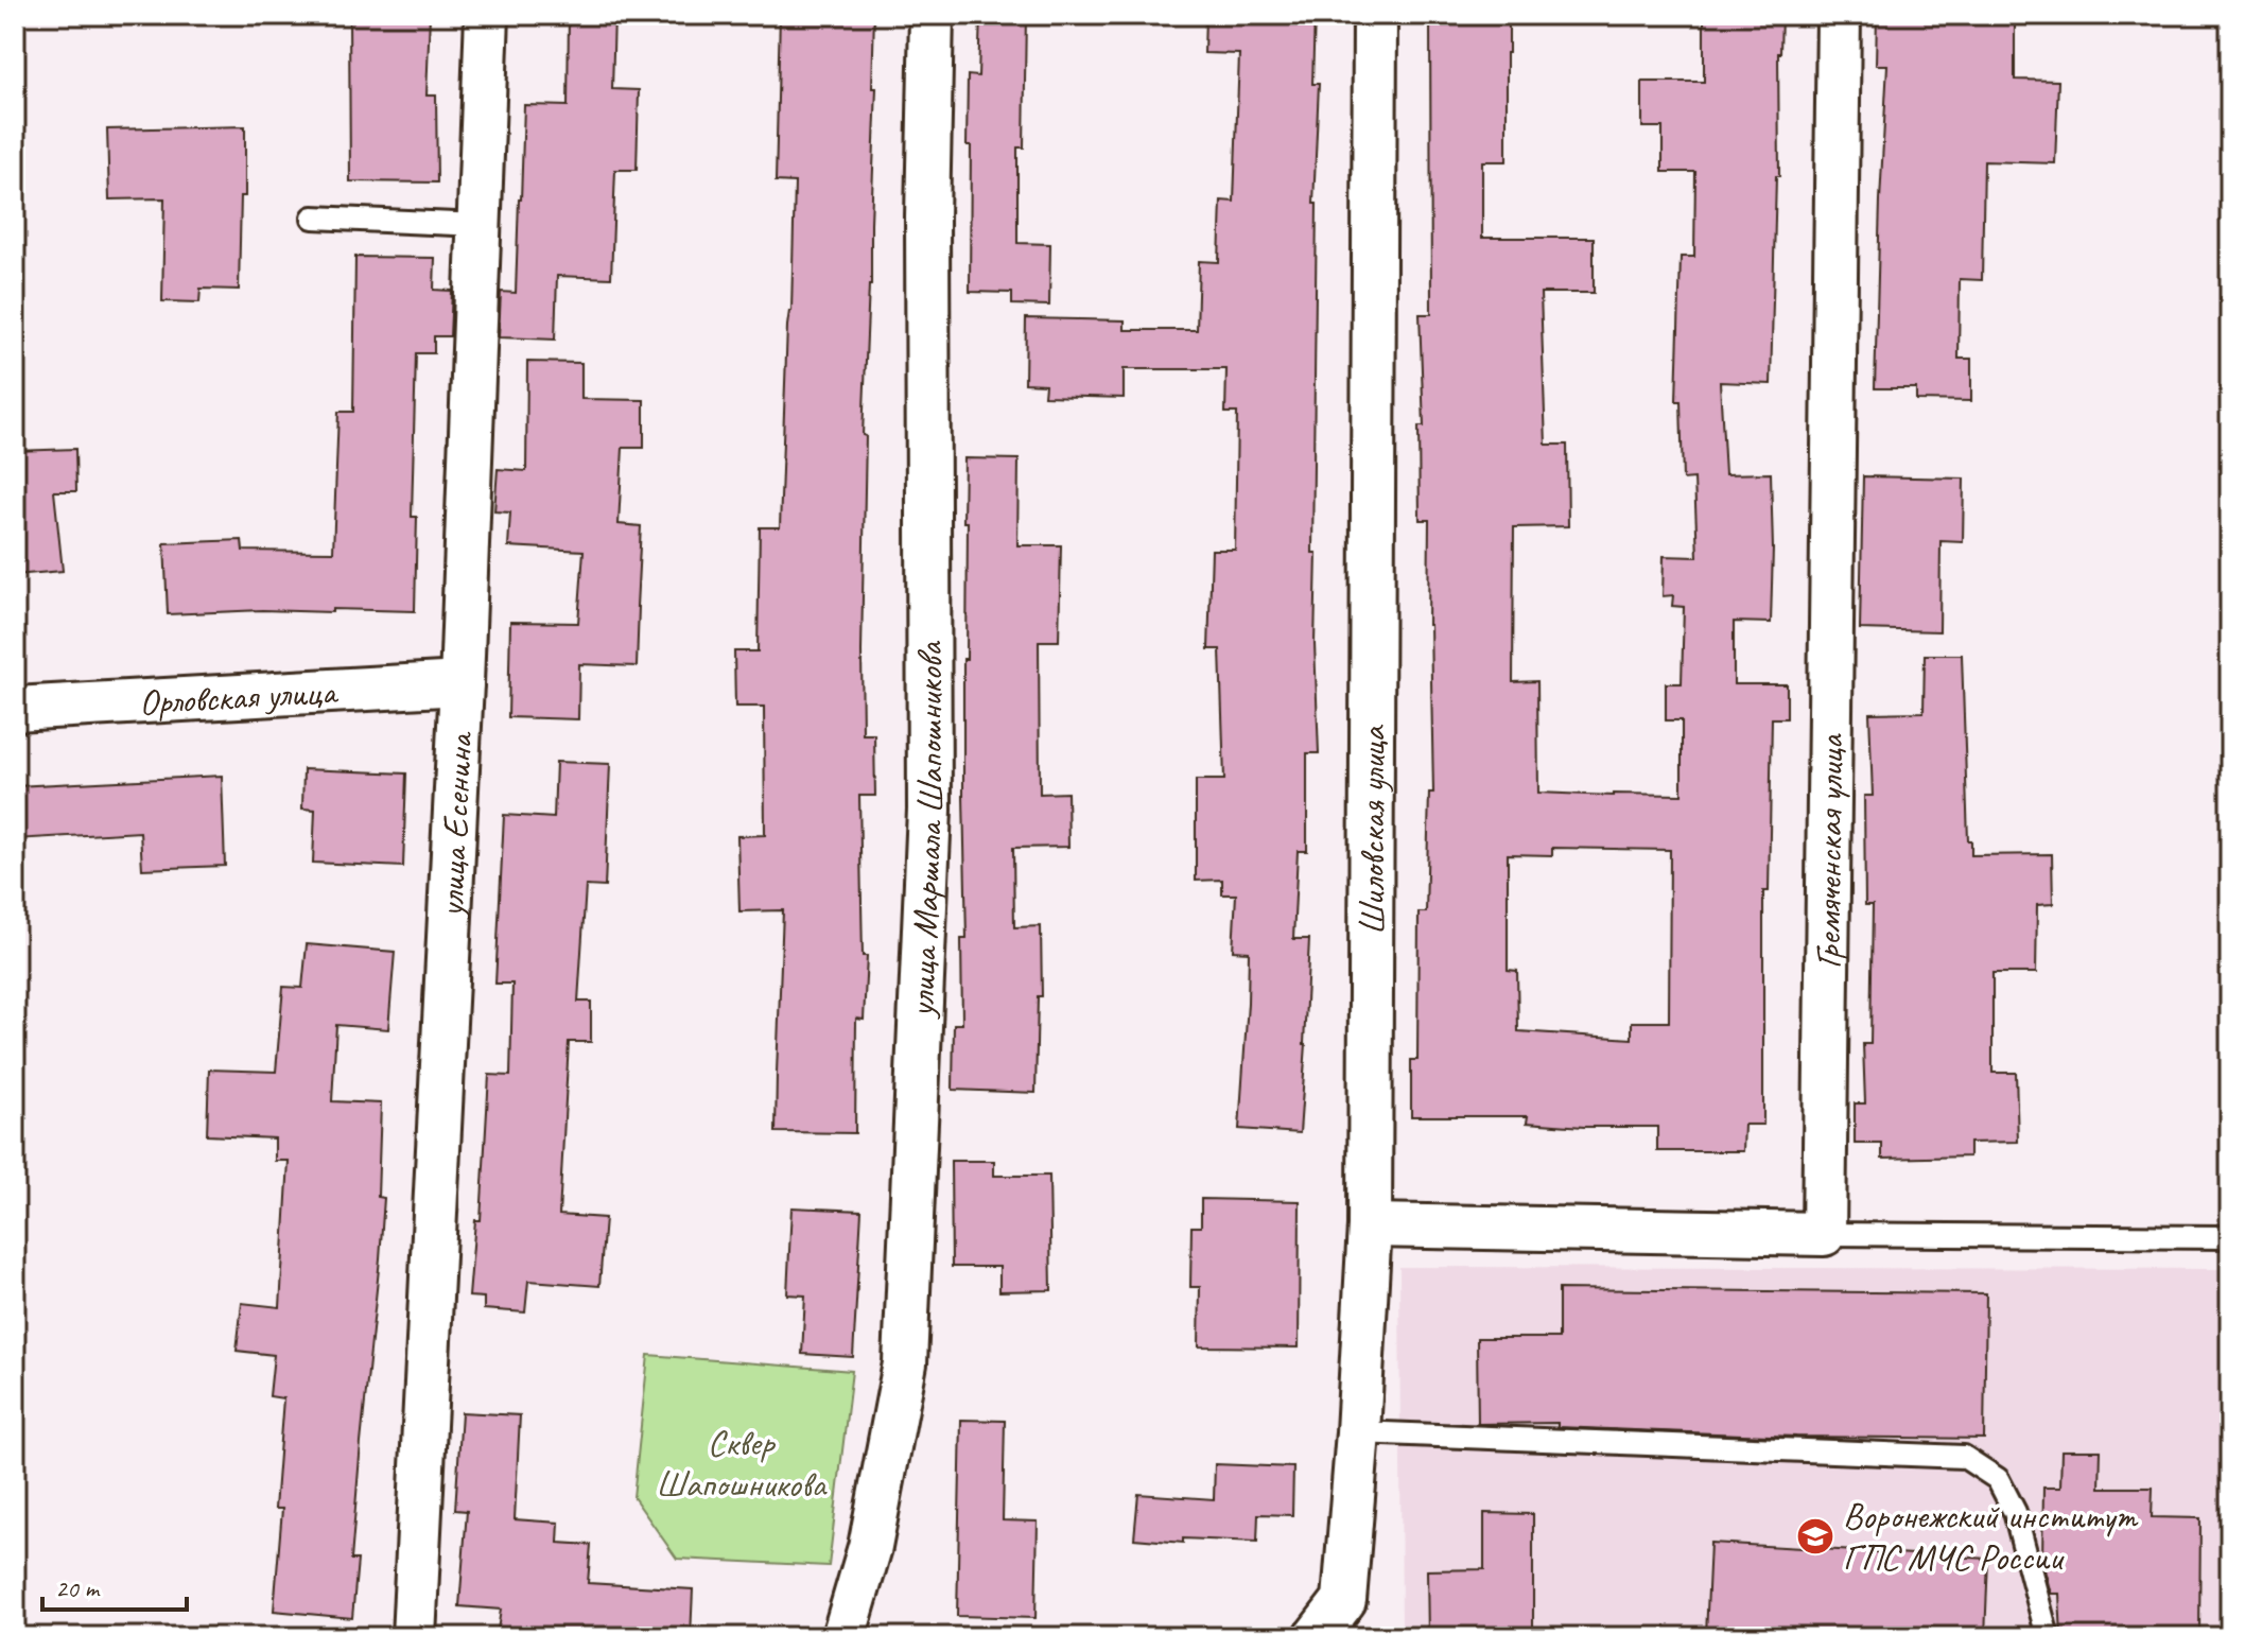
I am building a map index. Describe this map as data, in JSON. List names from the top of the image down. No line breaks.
{"streets":{"street":["Орловская улица","улица Есенина","улица Маршала Шапошникова","Шиловская улица","Гремяченская улица"]},"crossings":[["Орловская улица","улица Есенина"]],"parks":["Сквер Шапошникова"],"places":{"school or university":["Воронежский институт ГПС МЧС России"]},"scale_bar":"20 m"}
